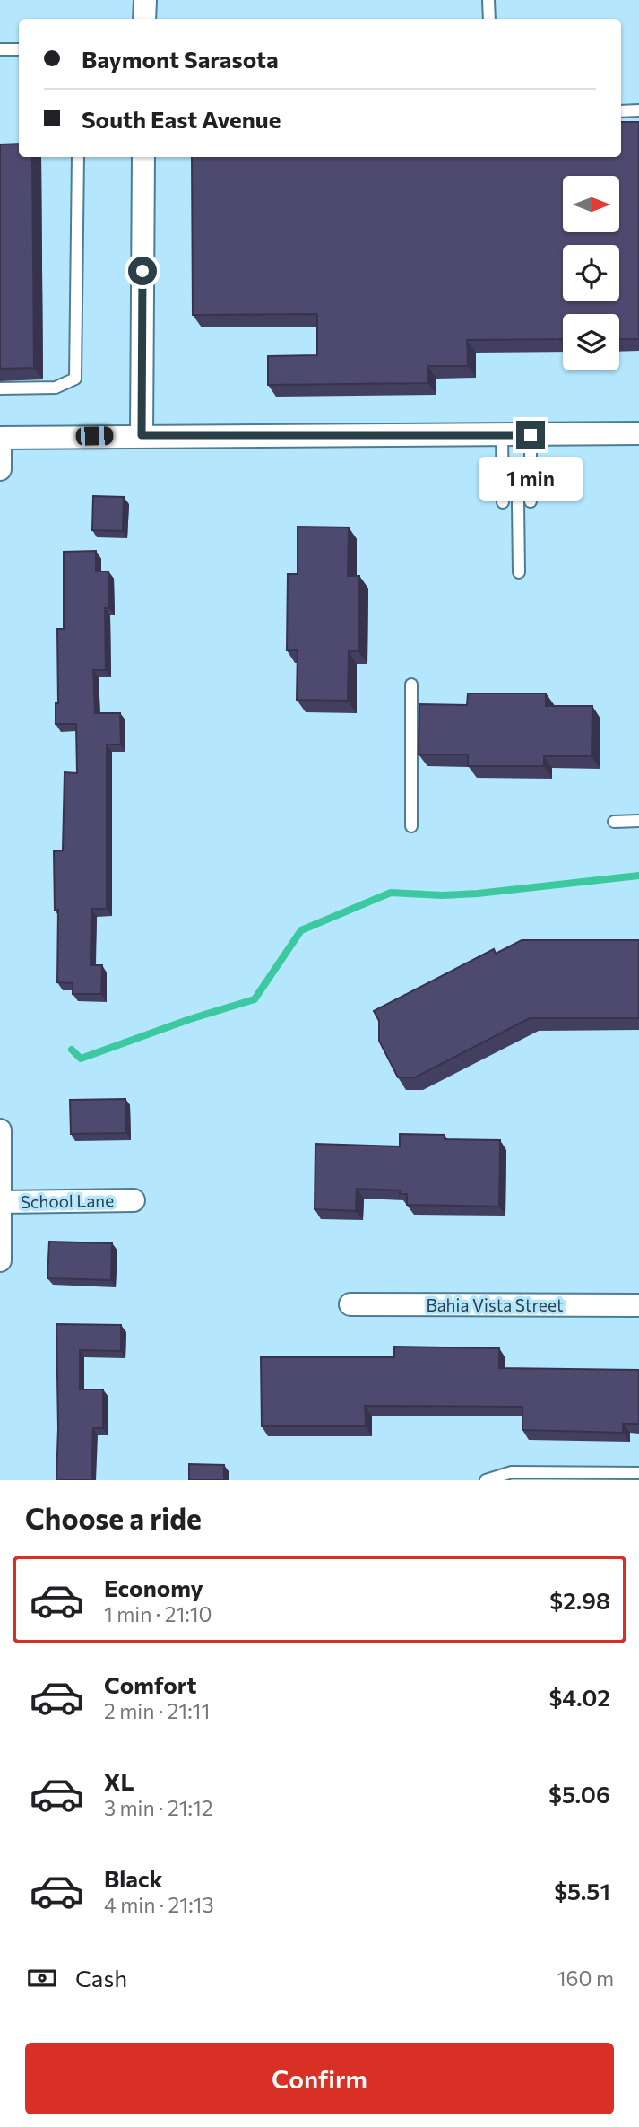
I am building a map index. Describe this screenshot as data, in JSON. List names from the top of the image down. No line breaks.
{"streets":{"street":["School Lane","Bahia Vista Street"]},"north":"right","page":{"banner":["Baymont Sarasota","South East Avenue"],"bubble":"1 min","heading":"Choose a ride","list":[{"name":"Economy","note":"1 min · 21:10","value":"$2.98"},{"name":"Comfort","note":"2 min · 21:11","value":"$4.02"},{"name":"XL","note":"3 min · 21:12","value":"$5.06"},{"name":"Black","note":"4 min · 21:13","value":"$5.51"}],"pay":["Cash","160 m"],"buttons":"Confirm"}}
